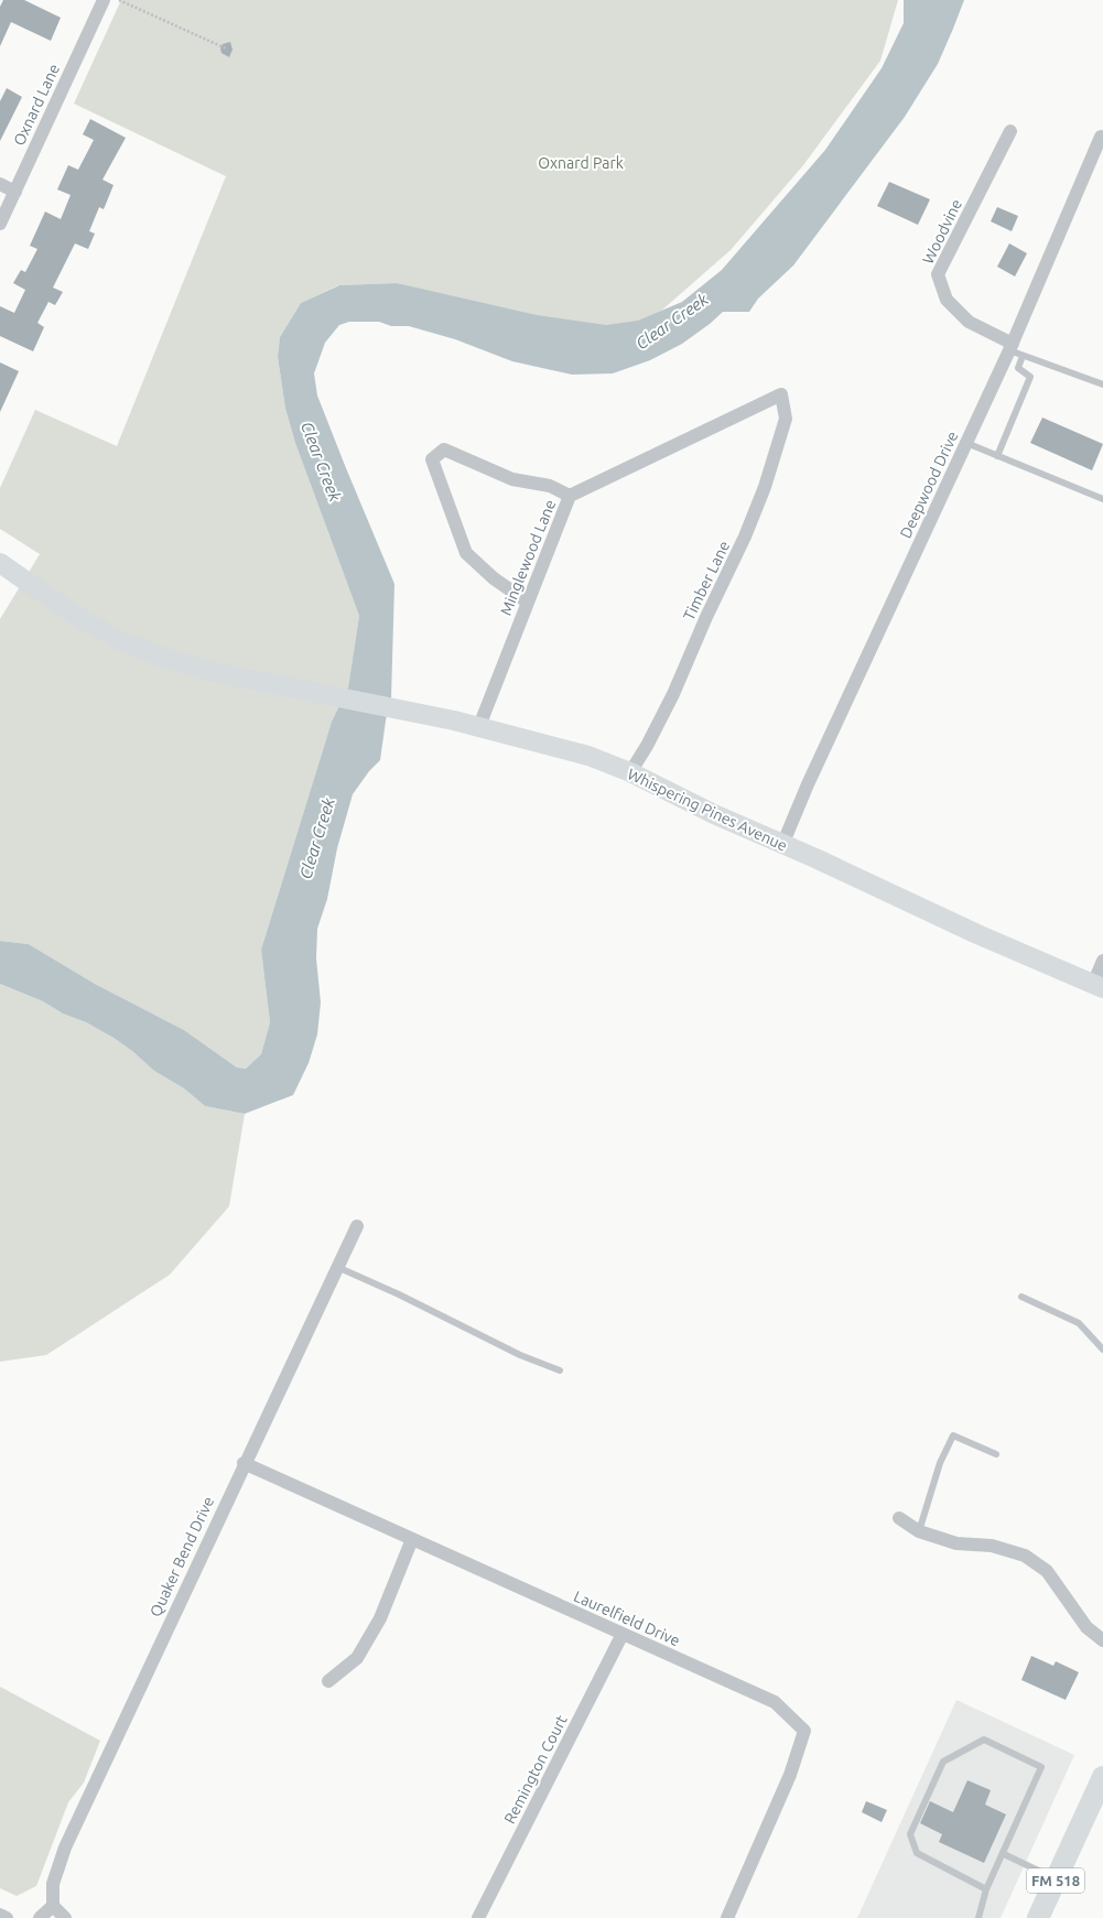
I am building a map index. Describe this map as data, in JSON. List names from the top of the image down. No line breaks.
{"streets":{"main road":["Whispering Pines Avenue","FM 518"],"street":["Oxnard Lane","Woodvine","Deepwood Drive","Minglewood Lane","Timber Lane","Quaker Bend Drive","Laurelfield Drive","Remington Court"]},"crossings":[["Woodvine","Deepwood Drive"],["Deepwood Drive","Whispering Pines Avenue"],["Minglewood Lane","Timber Lane"],["Minglewood Lane","Whispering Pines Avenue"],["Timber Lane","Whispering Pines Avenue"],["Quaker Bend Drive","Laurelfield Drive"],["Laurelfield Drive","Remington Court"]],"water":["Clear Creek"],"parks":["Oxnard Park"]}
